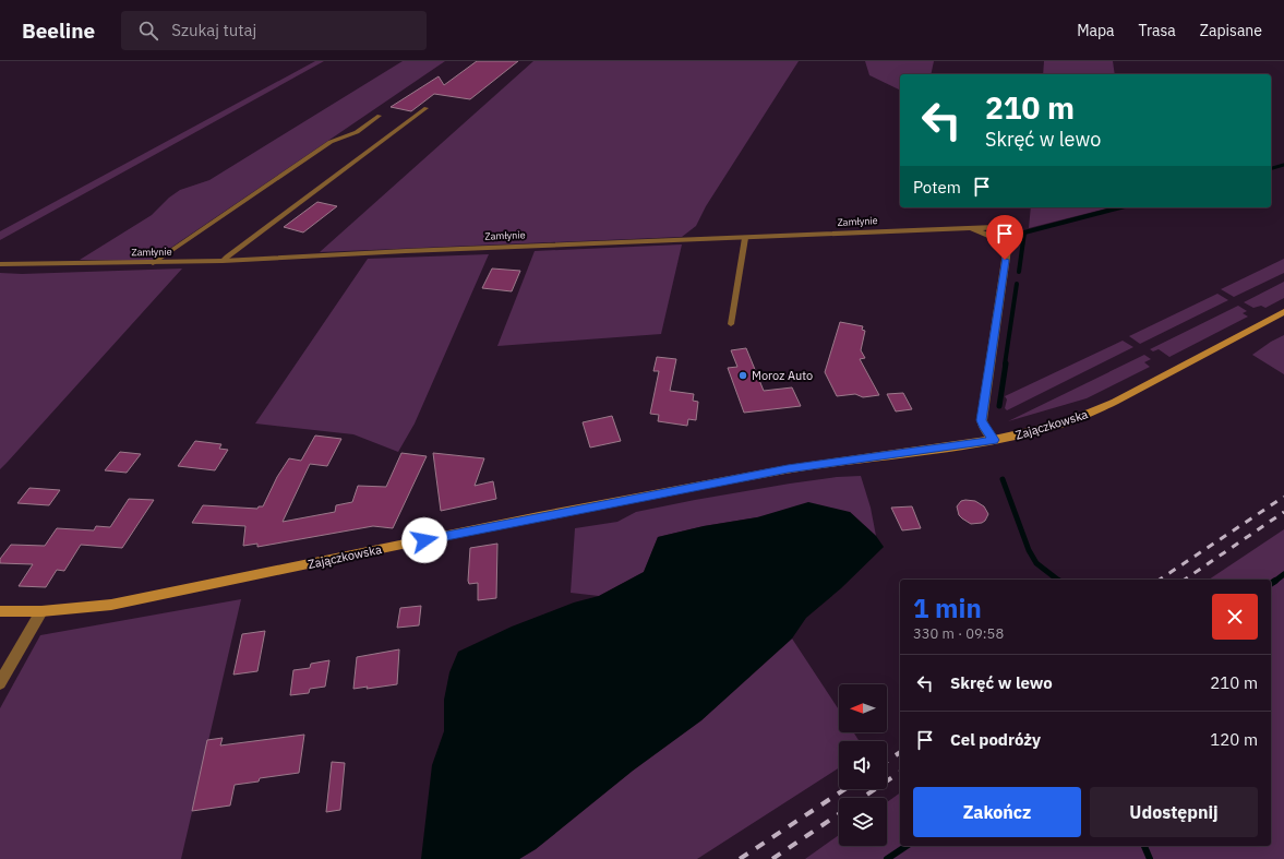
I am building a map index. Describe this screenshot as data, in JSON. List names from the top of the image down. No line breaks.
{"streets":{"main road":["Zajączkowska"],"street":["Zamłynie"]},"places":["Moroz Auto"],"north":"left","page":{"header":"Beeline","search":"Szukaj tutaj","nav":["Mapa","Trasa","Zapisane"],"turn":["210 m","Skręć w lewo"],"then":"Potem","heading":["1 min","330 m · 09:58"],"list":[{"name":"Skręć w lewo","value":"210 m"},{"name":"Cel podróży","value":"120 m"}],"buttons":["Zakończ","Udostępnij"]}}
